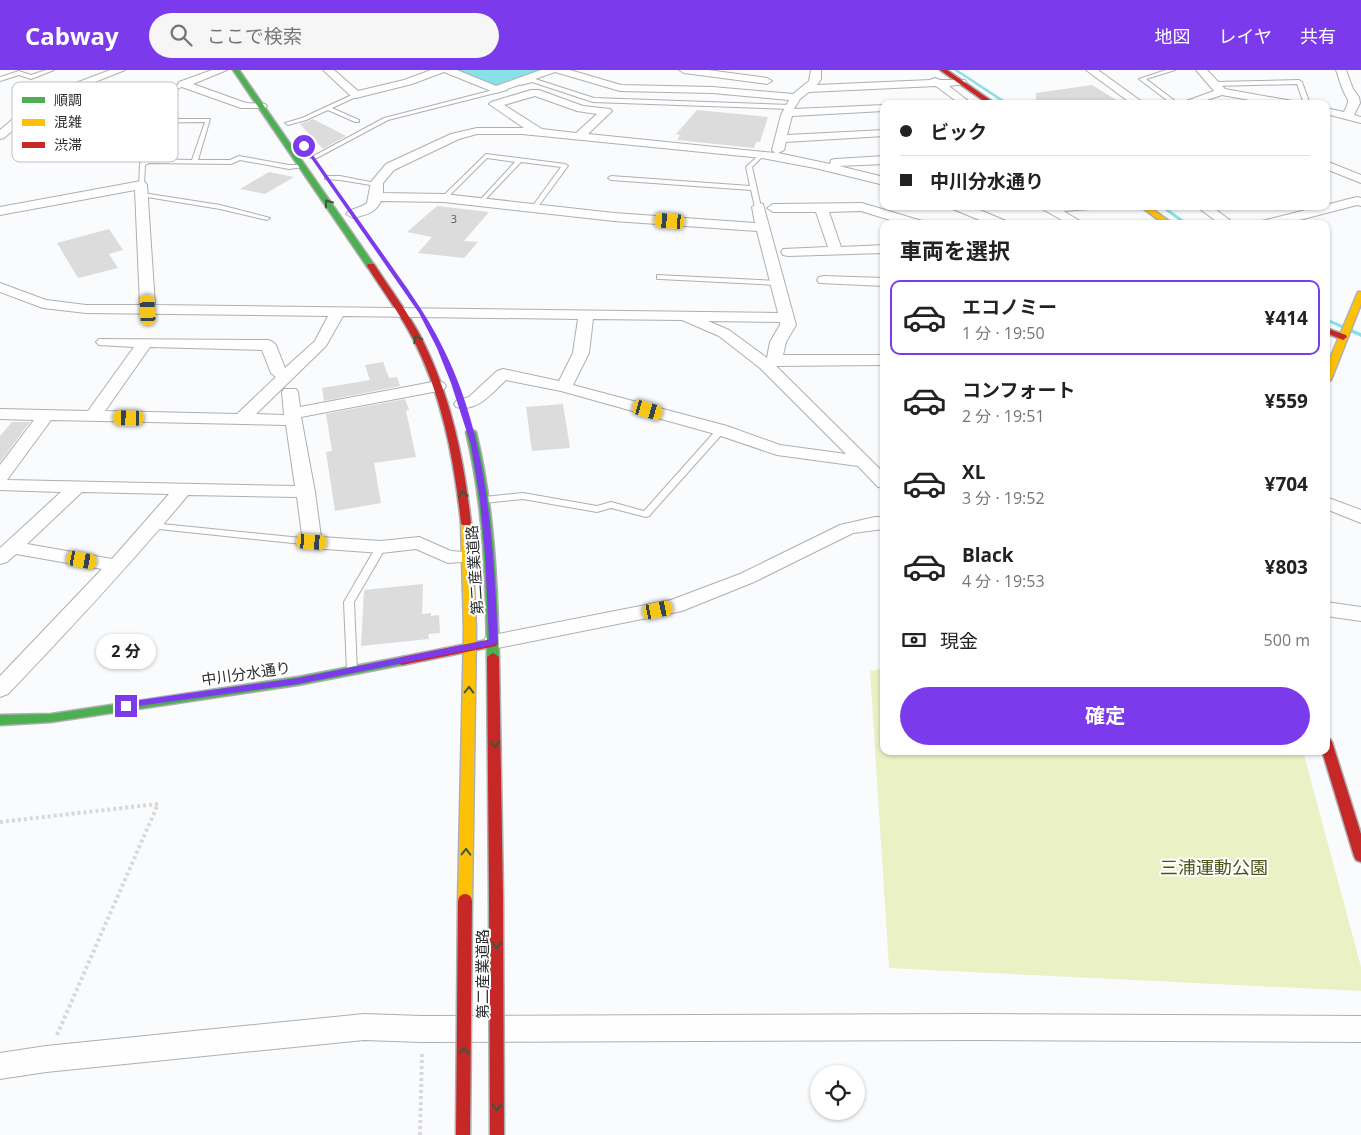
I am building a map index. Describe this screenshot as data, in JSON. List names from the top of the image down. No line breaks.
{"streets":{"main road":["第二産業道路","中川分水通り"]},"crossings":[["第二産業道路","中川分水通り"]],"parks":["三浦運動公園"],"house_numbers":["3"],"legend":["順調","混雑","渋滞"],"page":{"header":"Cabway","search":"ここで検索","nav":["地図","レイヤ","共有"],"banner":["ビック","中川分水通り"],"heading":"車両を選択","list":[{"name":"エコノミー","note":"1 分 · 19:50","value":"¥414"},{"name":"コンフォート","note":"2 分 · 19:51","value":"¥559"},{"name":"XL","note":"3 分 · 19:52","value":"¥704"},{"name":"Black","note":"4 分 · 19:53","value":"¥803"}],"pay":["現金","500 m"],"bubble":"2 分","buttons":"確定"}}
